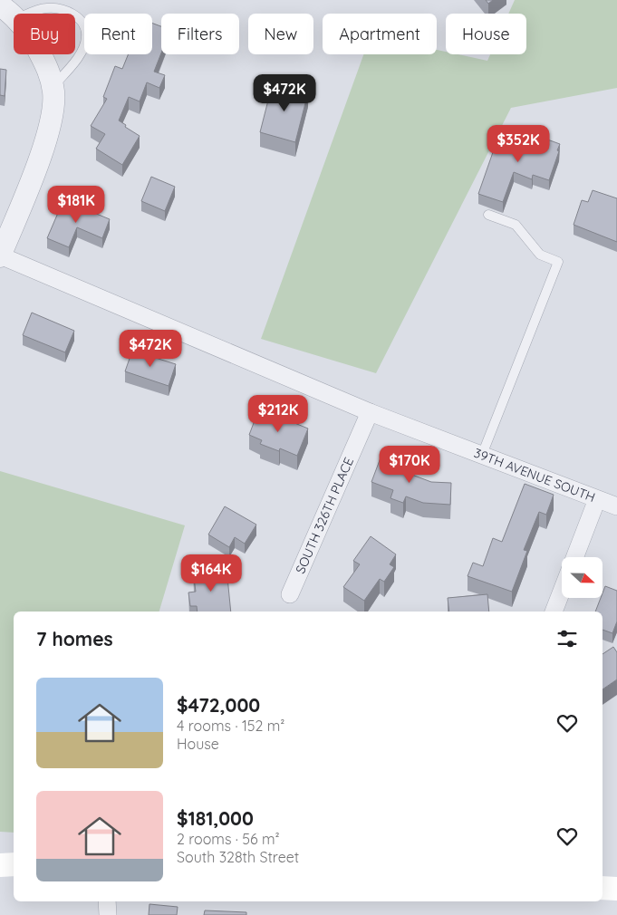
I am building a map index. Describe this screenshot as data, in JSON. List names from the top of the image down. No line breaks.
{"streets":{"street":["39TH AVENUE SOUTH","SOUTH 326TH PLACE"]},"crossings":[["39TH AVENUE SOUTH","SOUTH 326TH PLACE"]],"north":"right","page":{"chip":["Buy","Rent","Filters","New","Apartment","House"],"price":["$472K","$352K","$181K","$472K","$212K","$170K","$164K"],"heading":"7 homes","list":[{"name":"$472,000","note":"4 rooms · 152 m² · House"},{"name":"$181,000","note":"2 rooms · 56 m² · South 328th Street"}]}}
